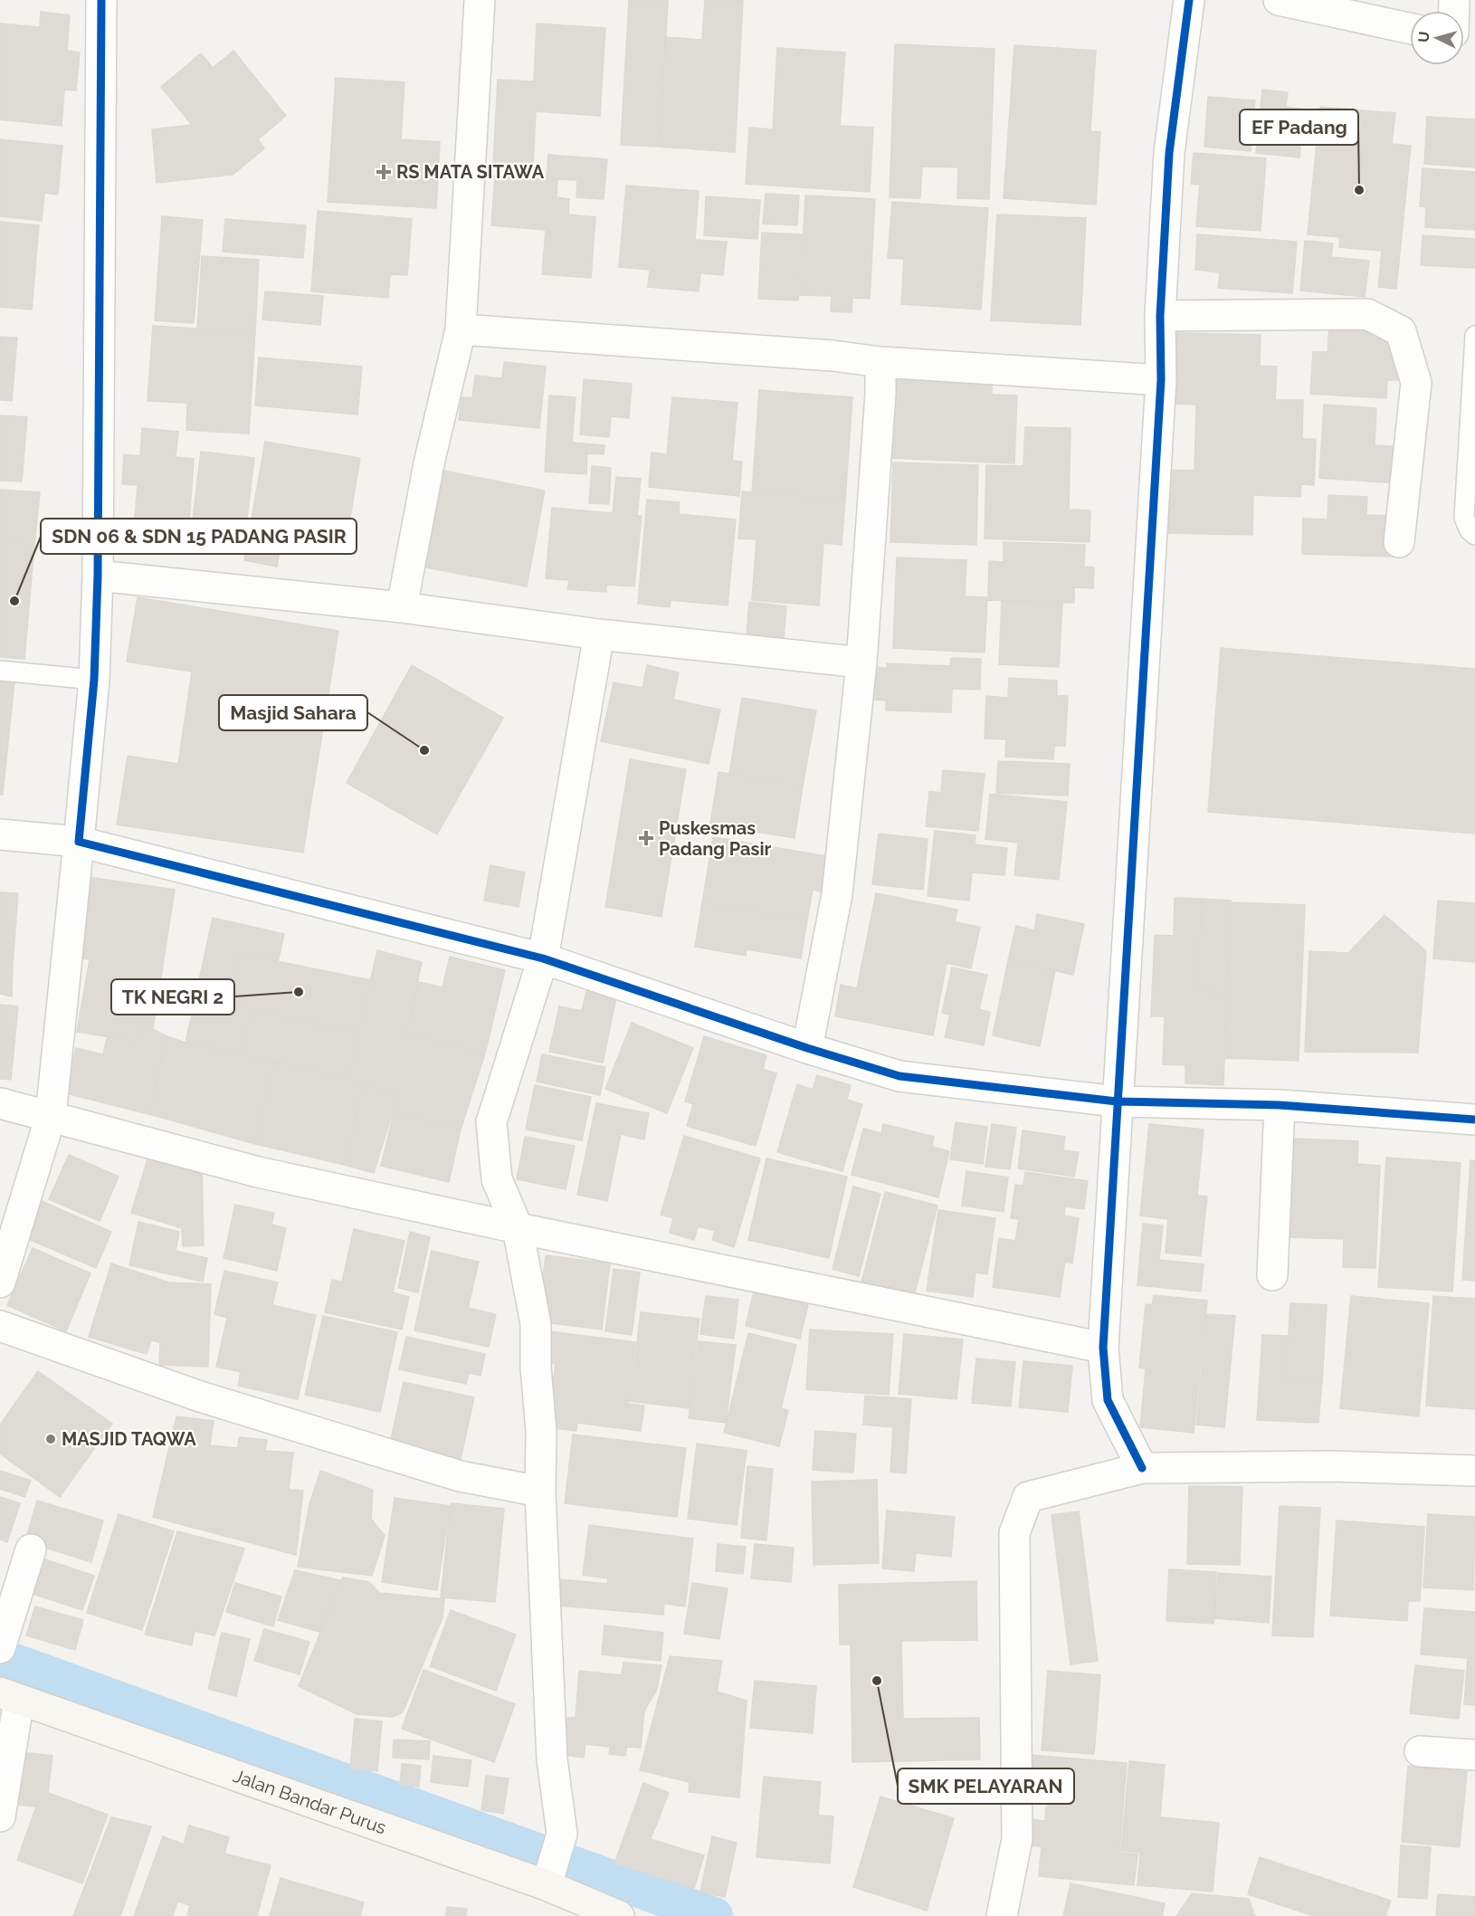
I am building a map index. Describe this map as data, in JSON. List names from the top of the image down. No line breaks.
{"streets":{"street":["Jalan Bandar Purus"]},"places":{"health":["RS MATA SITAWA","Puskesmas Padang Pasir"],"other":["EF Padang","SDN 06 & SDN 15 PADANG PASIR","Masjid Sahara","TK NEGRI 2","MASJID TAQWA","SMK PELAYARAN"]},"north":"left"}
